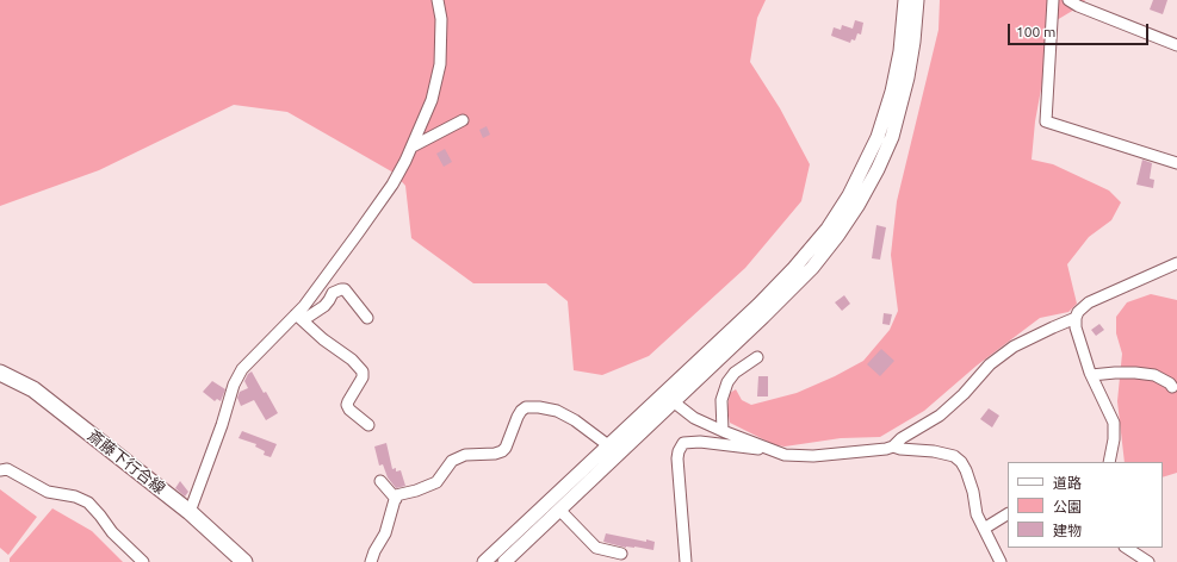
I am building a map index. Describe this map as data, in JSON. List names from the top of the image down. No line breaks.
{"streets":{"main road":["斎藤下行合線"]},"legend":["道路","公園","建物"],"scale_bar":"100 m"}
